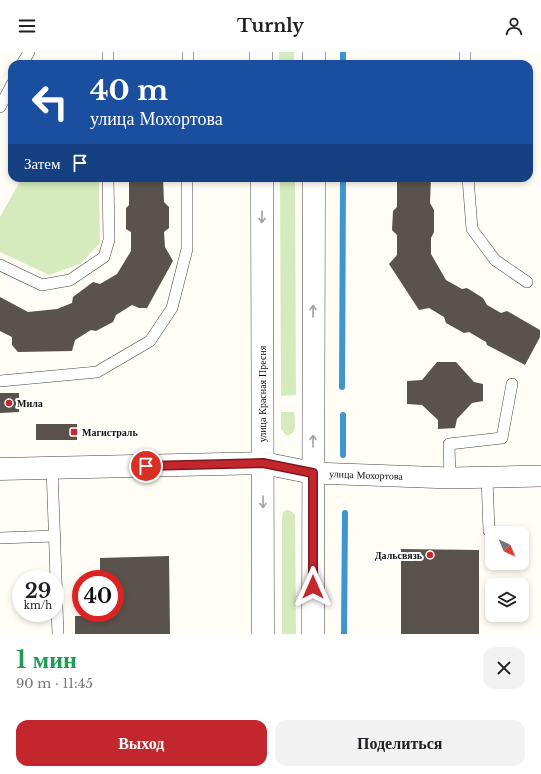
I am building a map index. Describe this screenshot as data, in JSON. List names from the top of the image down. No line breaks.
{"streets":{"street":["улица Красная Пресня","улица Мохортова"]},"crossings":[["улица Красная Пресня","улица Мохортова"]],"places":{"other":["Мила","Дальсвязь"],"transit":["Магистраль"]},"north":"bottom right","page":{"header":"Turnly","turn":["40 m","улица Мохортова"],"then":"Затем","speed":"29 km/h","limit":"40","heading":["1 мин","90 m · 11:45"],"buttons":["Выход","Поделиться"]}}
